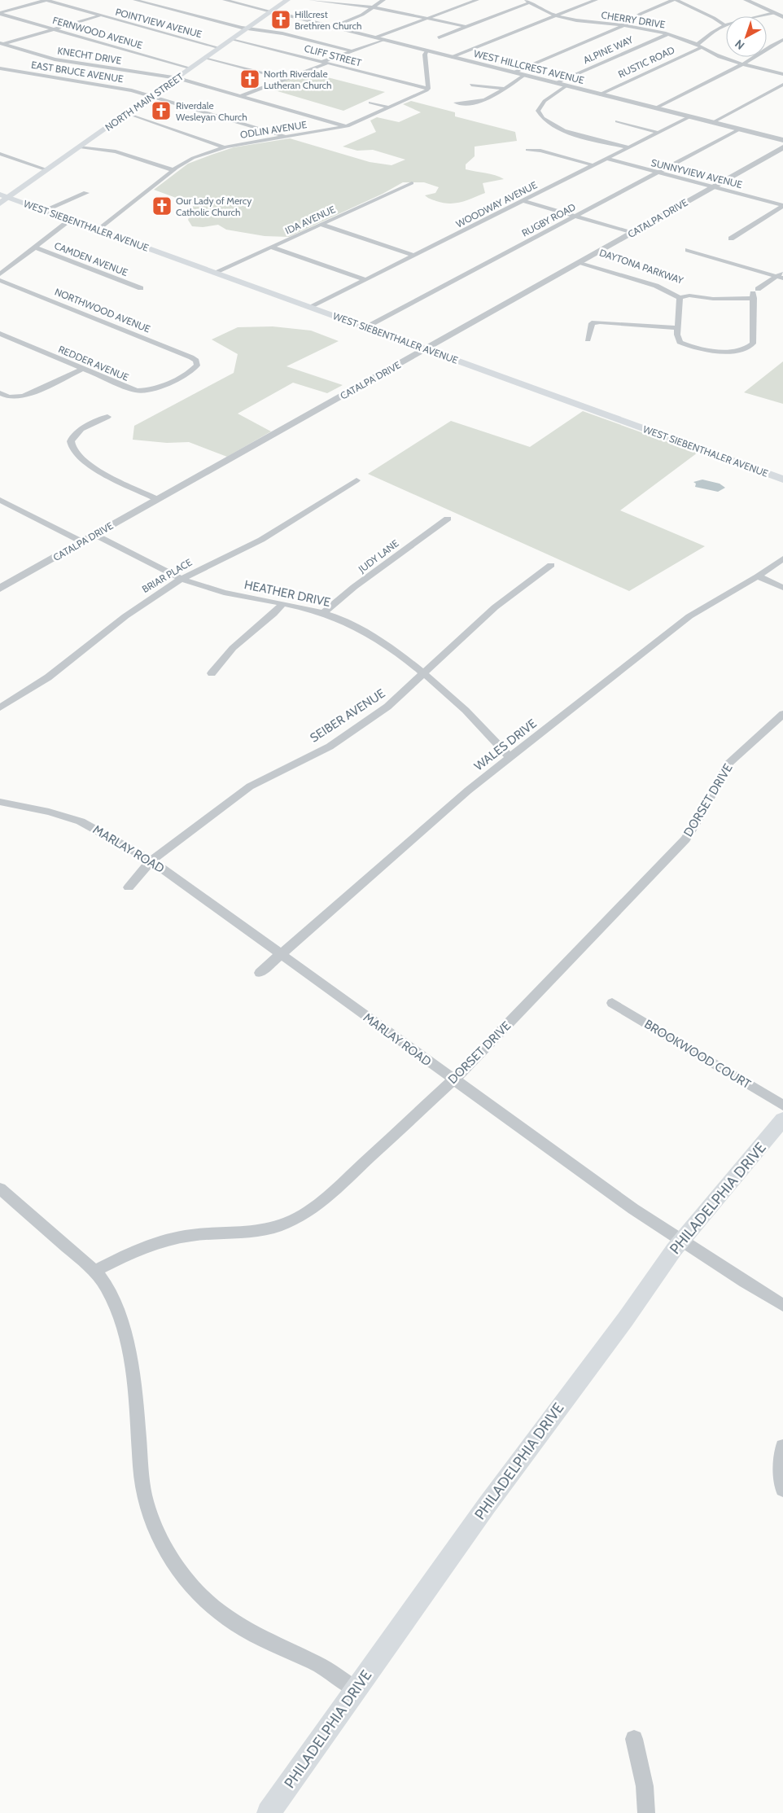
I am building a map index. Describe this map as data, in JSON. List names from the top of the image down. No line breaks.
{"streets":{"main road":["NORTH MAIN STREET","WEST SIEBENTHALER AVENUE","PHILADELPHIA DRIVE"],"street":["CHERRY DRIVE","POINTVIEW AVENUE","FERNWOOD AVENUE","ALPINE WAY","KNECHT DRIVE","CLIFF STREET","RUSTIC ROAD","WEST HILLCREST AVENUE","EAST BRUCE AVENUE","ODLIN AVENUE","SUNNYVIEW AVENUE","WOODWAY AVENUE","CATALPA DRIVE","IDA AVENUE","RUGBY ROAD","CAMDEN AVENUE","DAYTONA PARKWAY","NORTHWOOD AVENUE","REDDER AVENUE","JUDY LANE","BRIAR PLACE","HEATHER DRIVE","SEIBER AVENUE","WALES DRIVE","DORSET DRIVE","MARLAY ROAD","BROOKWOOD COURT"]},"crossings":[["CHERRY DRIVE","ALPINE WAY"],["CHERRY DRIVE","RUSTIC ROAD"],["POINTVIEW AVENUE","NORTH MAIN STREET"],["FERNWOOD AVENUE","NORTH MAIN STREET"],["ALPINE WAY","WEST HILLCREST AVENUE"],["KNECHT DRIVE","NORTH MAIN STREET"],["KNECHT DRIVE","ODLIN AVENUE"],["CLIFF STREET","NORTH MAIN STREET"],["CLIFF STREET","ODLIN AVENUE"],["RUSTIC ROAD","WEST HILLCREST AVENUE"],["WEST HILLCREST AVENUE","NORTH MAIN STREET"],["WEST HILLCREST AVENUE","WOODWAY AVENUE"],["WEST HILLCREST AVENUE","RUGBY ROAD"],["EAST BRUCE AVENUE","NORTH MAIN STREET"],["EAST BRUCE AVENUE","ODLIN AVENUE"],["NORTH MAIN STREET","WEST SIEBENTHALER AVENUE"],["ODLIN AVENUE","WEST SIEBENTHALER AVENUE"],["SUNNYVIEW AVENUE","WOODWAY AVENUE"],["SUNNYVIEW AVENUE","CATALPA DRIVE"],["SUNNYVIEW AVENUE","RUGBY ROAD"],["WOODWAY AVENUE","WEST SIEBENTHALER AVENUE"],["CATALPA DRIVE","WEST SIEBENTHALER AVENUE"],["CATALPA DRIVE","DAYTONA PARKWAY"],["CATALPA DRIVE","HEATHER DRIVE"],["IDA AVENUE","WEST SIEBENTHALER AVENUE"],["RUGBY ROAD","WEST SIEBENTHALER AVENUE"],["NORTHWOOD AVENUE","REDDER AVENUE"],["JUDY LANE","HEATHER DRIVE"],["BRIAR PLACE","HEATHER DRIVE"],["HEATHER DRIVE","SEIBER AVENUE"],["HEATHER DRIVE","WALES DRIVE"],["SEIBER AVENUE","MARLAY ROAD"],["WALES DRIVE","MARLAY ROAD"],["DORSET DRIVE","MARLAY ROAD"],["MARLAY ROAD","PHILADELPHIA DRIVE"]],"places":{"church":["Hillcrest Brethren Church","North Riverdale Lutheran Church","Riverdale Wesleyan Church","Our Lady of Mercy Catholic Church"]},"north":"bottom left"}
